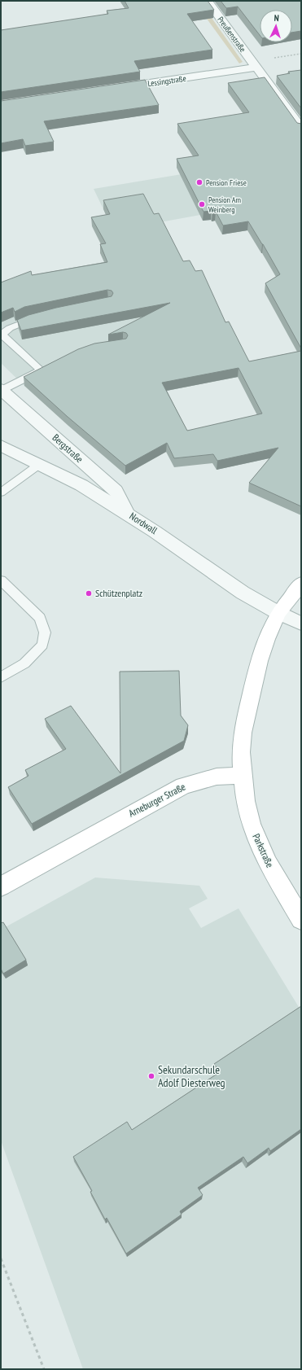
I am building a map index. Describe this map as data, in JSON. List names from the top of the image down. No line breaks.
{"streets":{"main road":["Arneburger Straße","Parkstraße"],"street":["Preußenstraße","Lessingstraße","Bergstraße","Nordwall"]},"crossings":[["Preußenstraße","Lessingstraße"],["Bergstraße","Nordwall"],["Arneburger Straße","Parkstraße"]],"places":["Pension Friese","Pension Am Weinberg","Schützenplatz","Sekundarschule Adolf Diesterweg"],"north":"top"}
